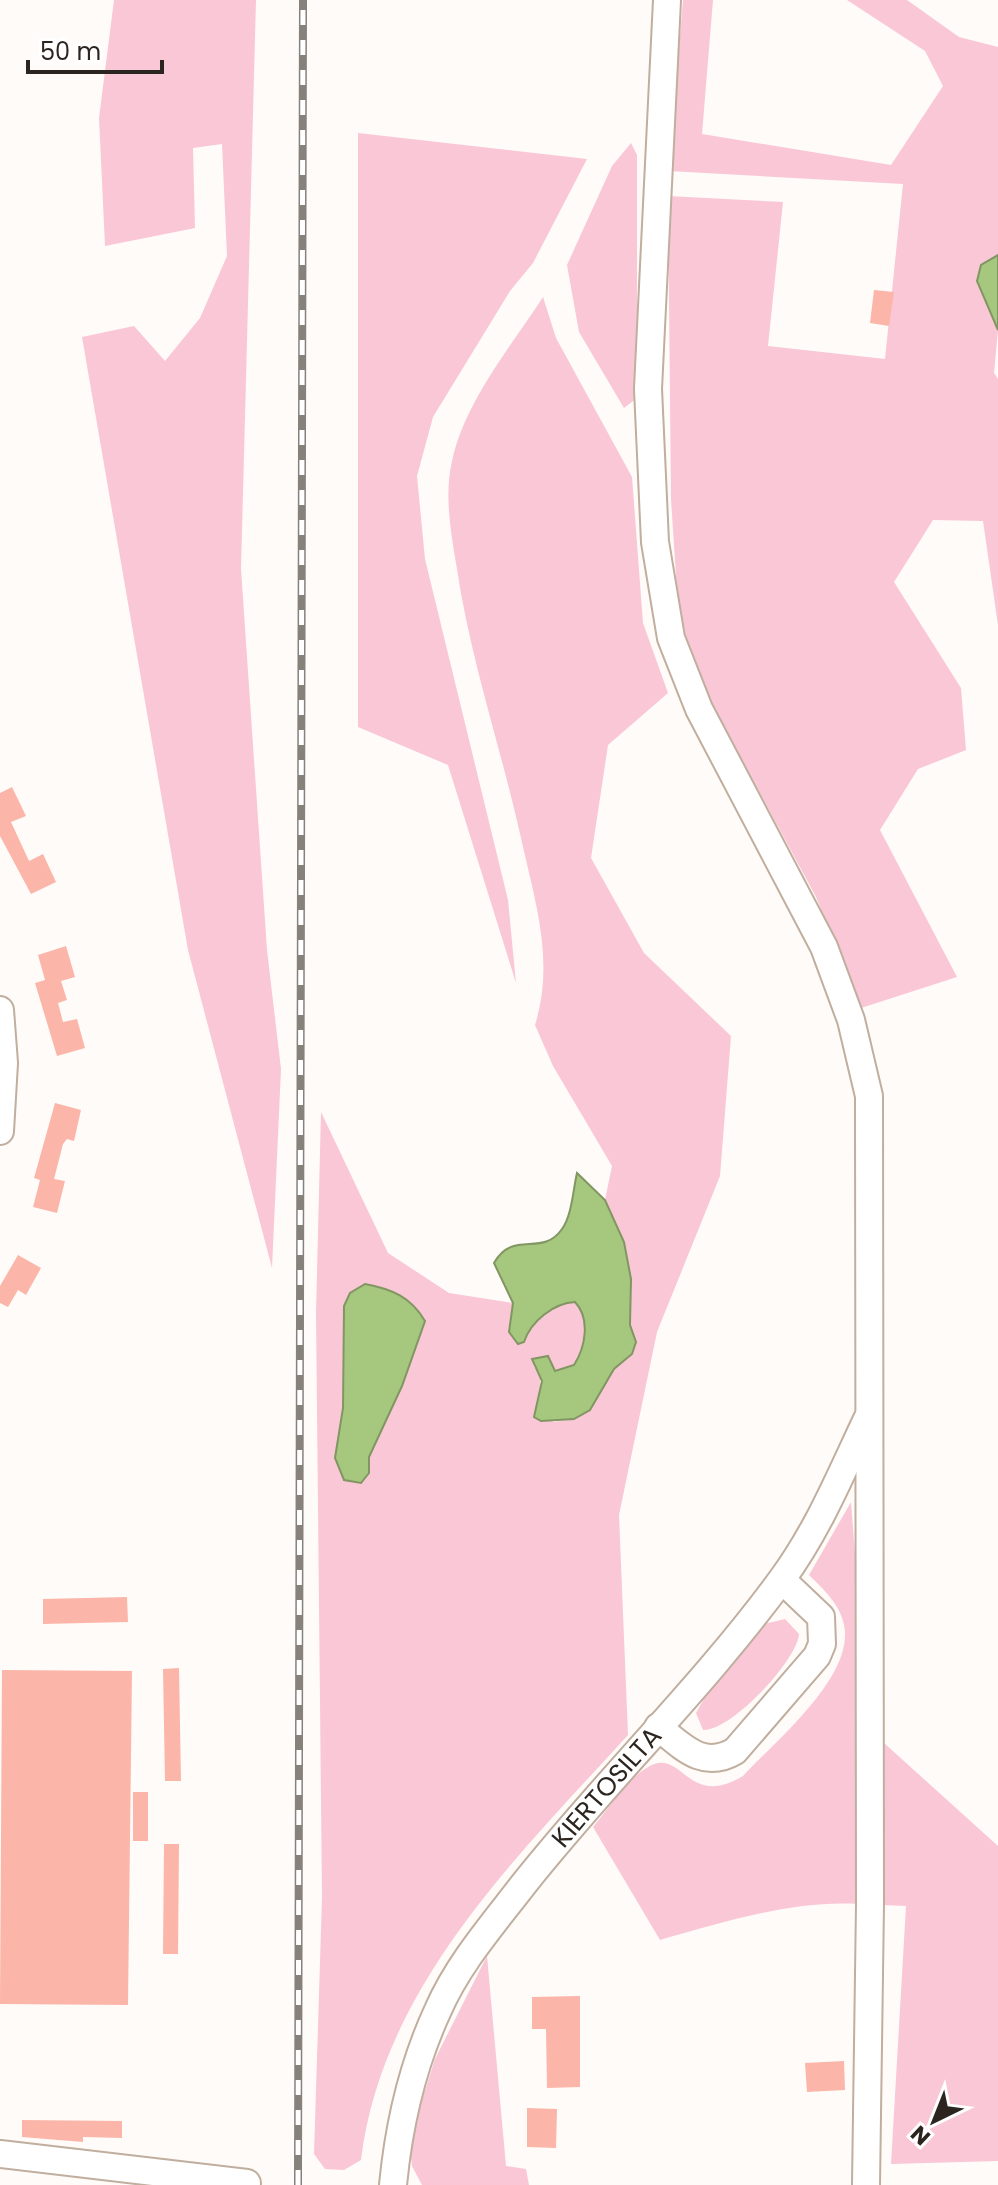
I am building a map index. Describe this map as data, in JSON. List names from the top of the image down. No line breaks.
{"streets":{"street":["KIERTOSILTA"]},"scale_bar":"50 m","north":"bottom left"}
